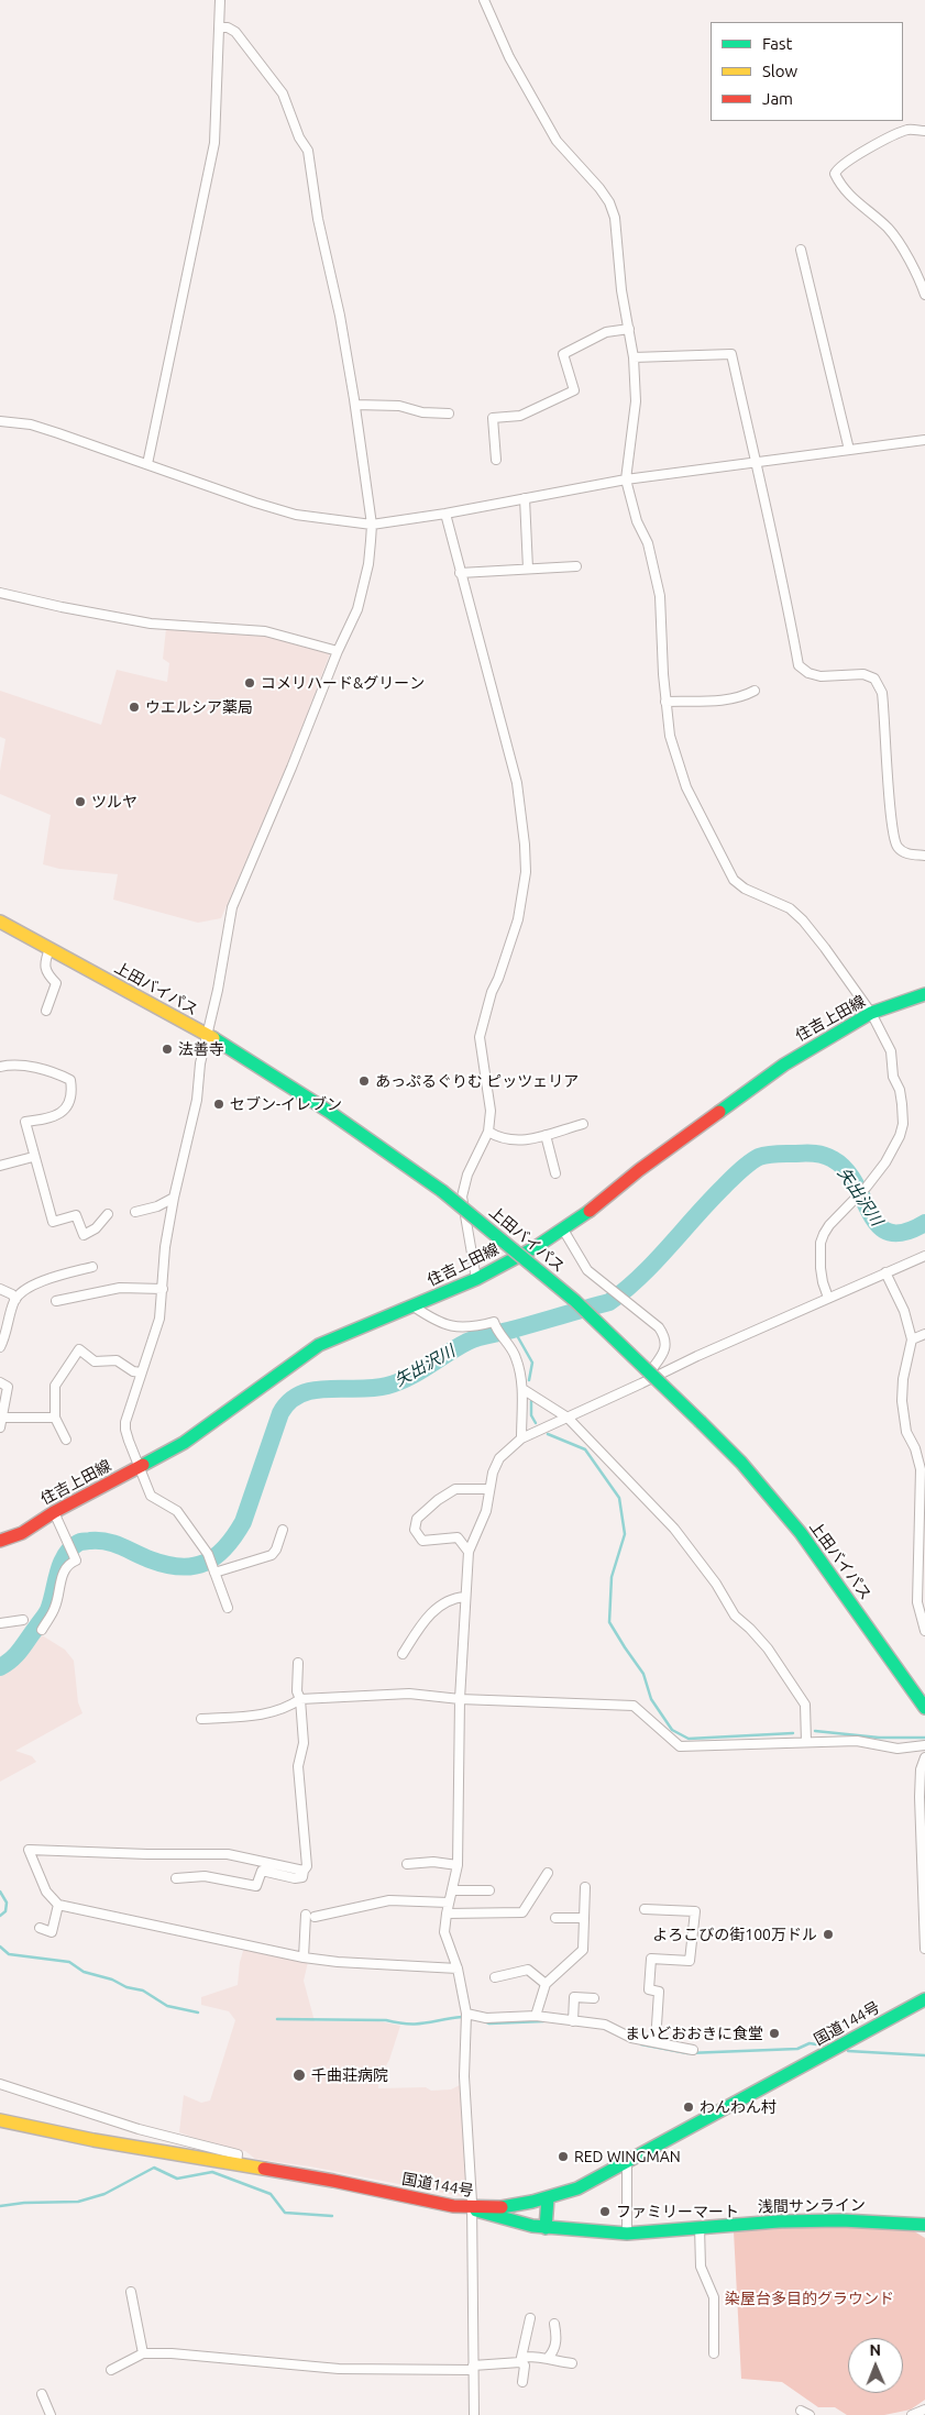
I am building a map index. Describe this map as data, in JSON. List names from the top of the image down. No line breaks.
{"streets":{"main road":["上田バイパス","住吉上田線","国道144号","浅間サンライン"]},"crossings":[["国道144号","浅間サンライン"]],"water":["矢出沢川"],"parks":["染屋台多目的グラウンド"],"places":["コメリハード&グリーン","ウエルシア薬局","ツルヤ","法善寺","あっぷるぐりむ ピッツェリア","セブン-イレブン","よろこびの街100万ドル","まいどおおきに食堂","千曲荘病院","わんわん村","RED WINGMAN","ファミリーマート"],"legend":["Fast","Slow","Jam"],"north":"top"}
